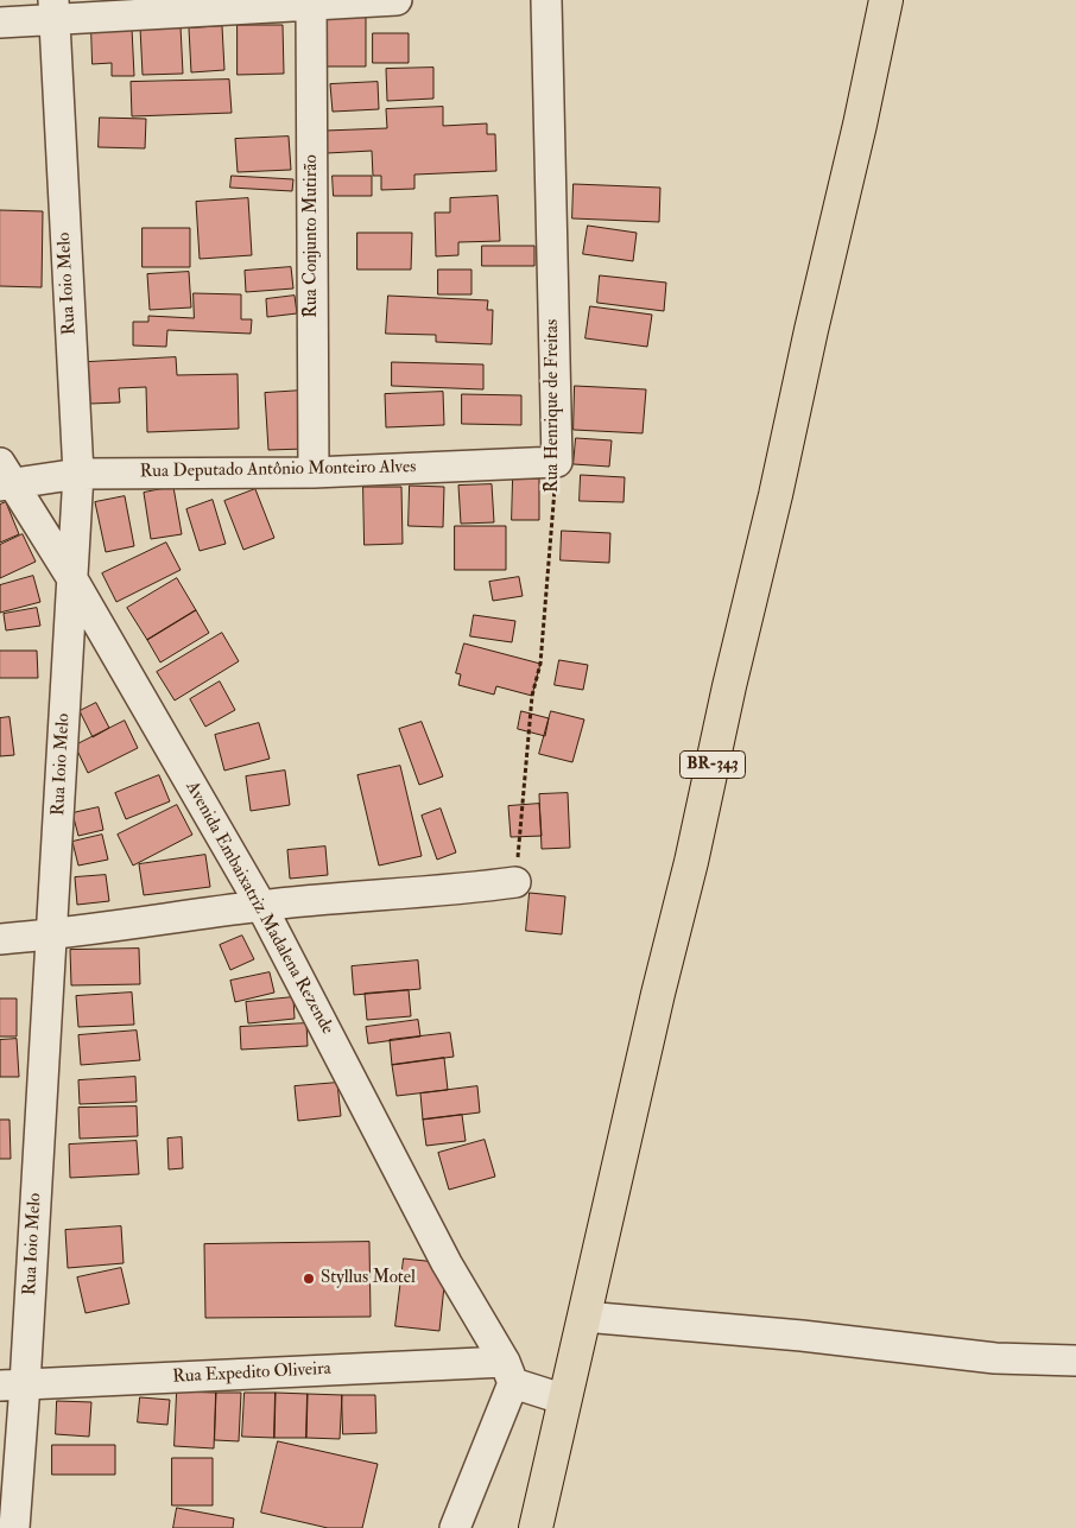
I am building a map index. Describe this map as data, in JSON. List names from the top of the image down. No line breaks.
{"streets":{"highway":["BR-343"],"street":["Rua Conjunto Mutirão","Rua Ioio Melo","Rua Henrique de Freitas","Rua Deputado Antônio Monteiro Alves","Avenida Embaixatriz Madalena Rezende","Rua Expedito Oliveira"]},"crossings":[["Rua Conjunto Mutirão","Rua Deputado Antônio Monteiro Alves"],["Rua Ioio Melo","Rua Deputado Antônio Monteiro Alves"],["Rua Ioio Melo","Avenida Embaixatriz Madalena Rezende"],["Rua Ioio Melo","Rua Expedito Oliveira"],["Rua Henrique de Freitas","Rua Deputado Antônio Monteiro Alves"],["Rua Deputado Antônio Monteiro Alves","Avenida Embaixatriz Madalena Rezende"],["Avenida Embaixatriz Madalena Rezende","Rua Expedito Oliveira"]],"places":["Styllus Motel"]}
